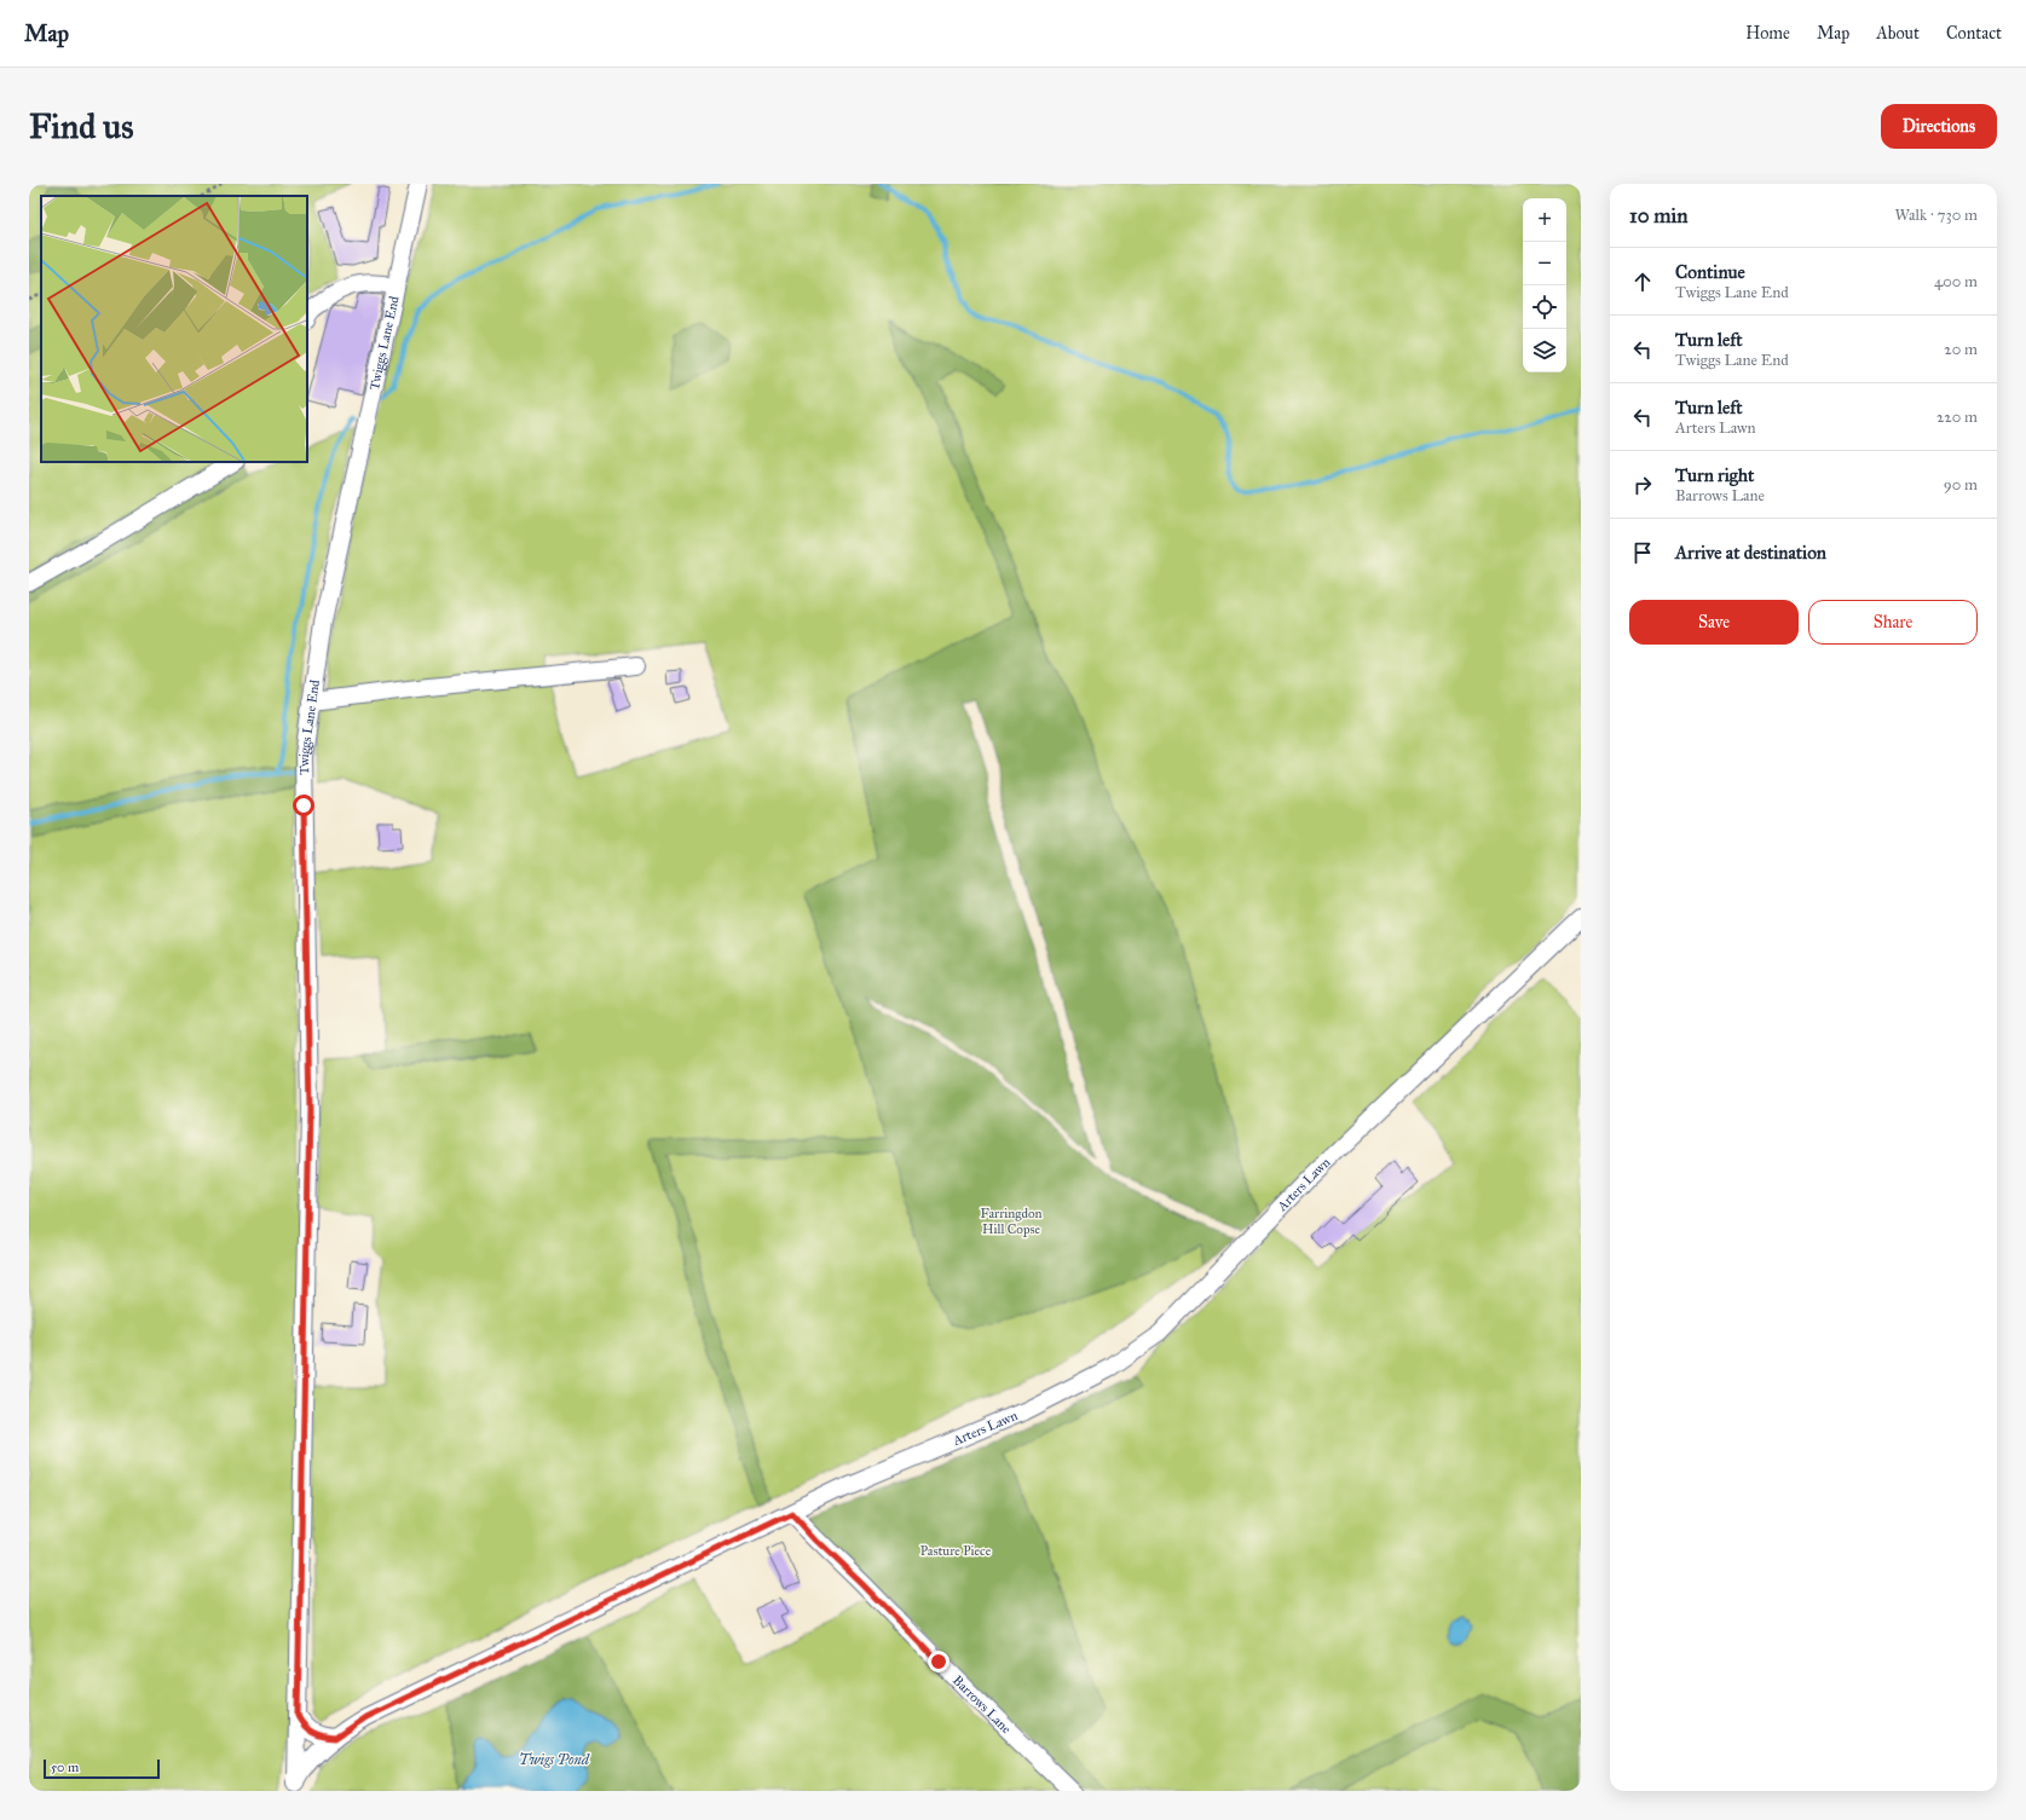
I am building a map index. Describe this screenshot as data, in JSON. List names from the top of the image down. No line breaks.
{"streets":{"street":["Twiggs Lane End","Arters Lawn","Barrows Lane"]},"crossings":[["Twiggs Lane End","Arters Lawn"],["Arters Lawn","Barrows Lane"]],"water":["Twigs Pond"],"parks":["Farringdon Hill Copse","Pasture Piece"],"scale_bar":"50 m","page":{"header":"Map","nav":["Home","Map","About","Contact"],"buttons":["Directions",["Save","Share"]],"title":"Find us","heading":["10 min","Walk · 730 m"],"map_buttons":["+","−"],"list":[["Continue","Twiggs Lane End","400 m"],["Turn left","Twiggs Lane End","20 m"],["Turn left","Arters Lawn","220 m"],["Turn right","Barrows Lane","90 m"],"Arrive at destination"],"scale":"50 m"}}
